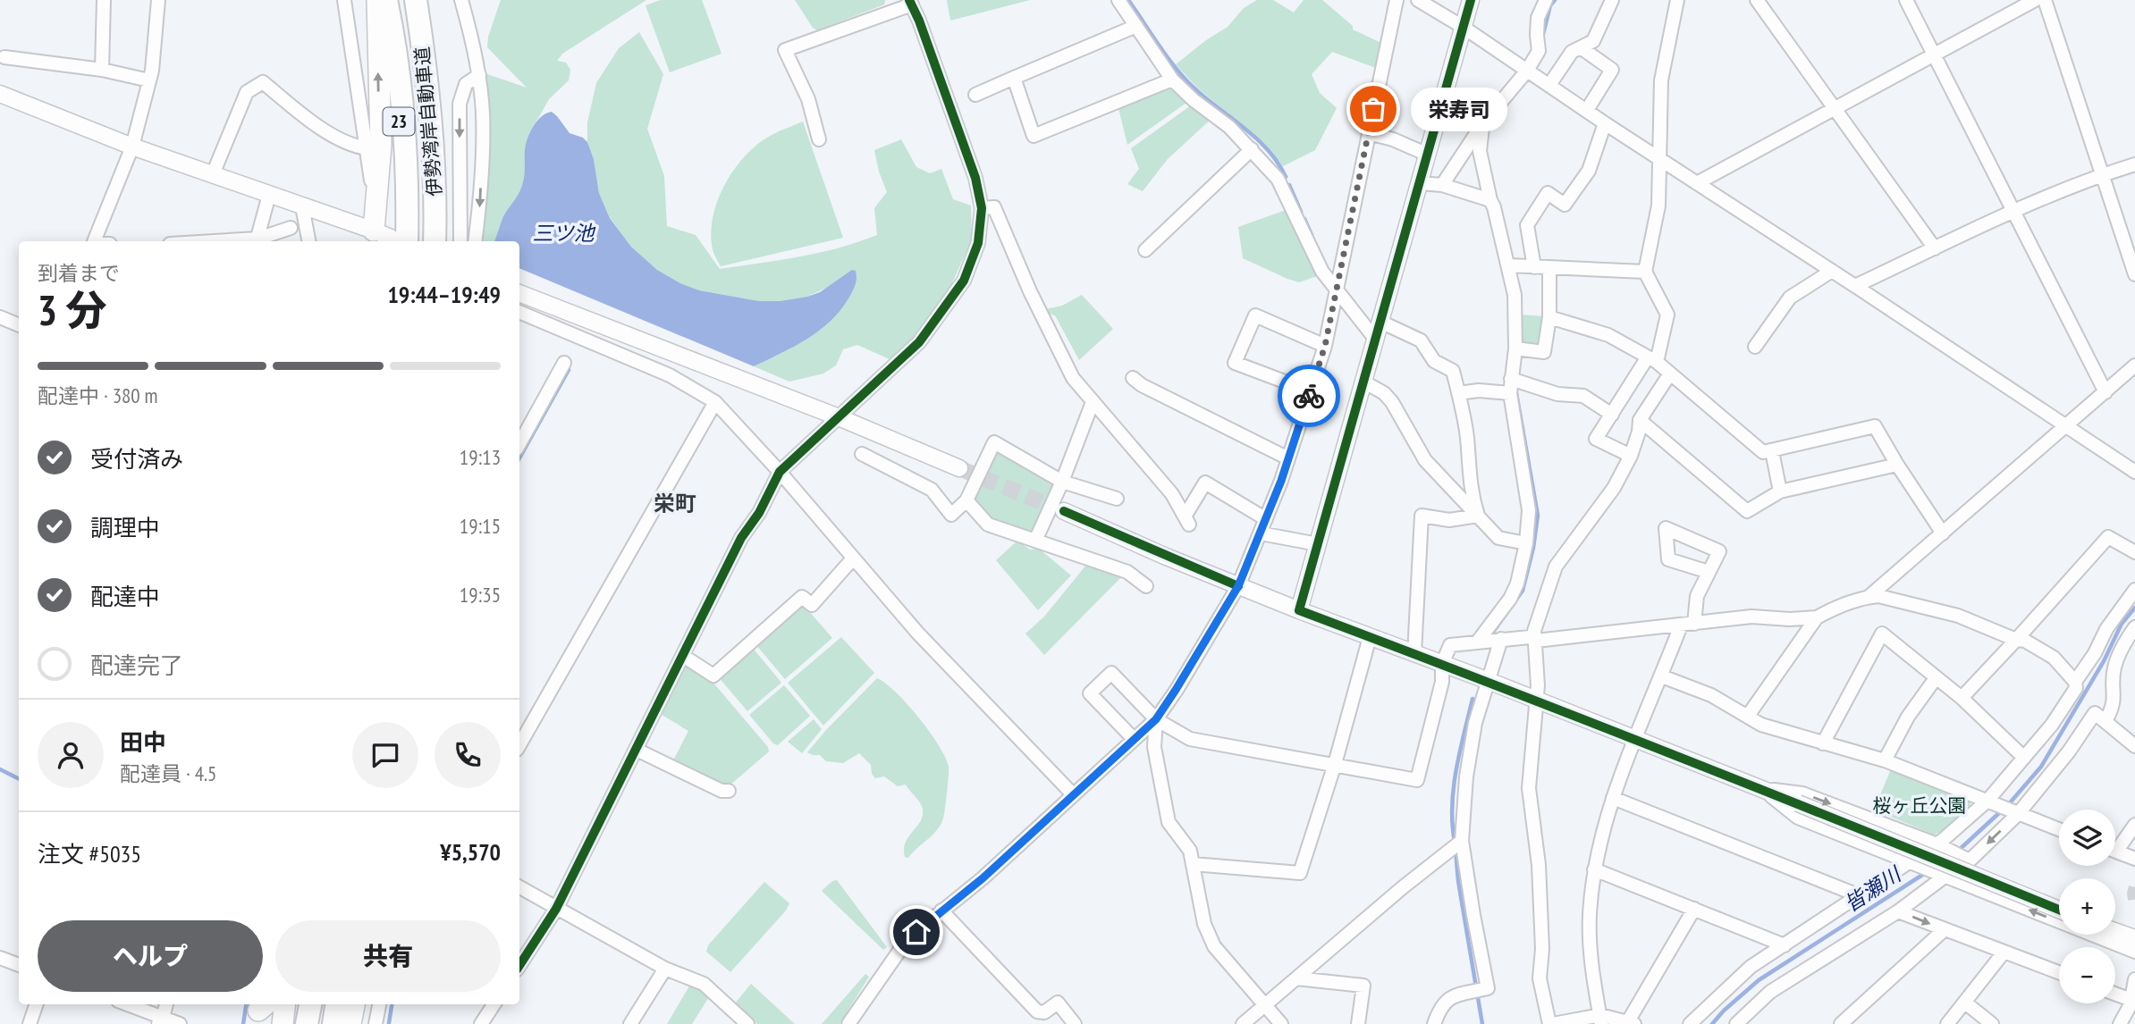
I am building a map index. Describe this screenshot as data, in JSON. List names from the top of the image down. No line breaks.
{"streets":{"highway":["伊勢湾岸自動車道"]},"districts":["栄町"],"water":["三ツ池","皆瀬川"],"parks":["桜ヶ丘公園"],"places":["栄寿司"],"page":{"bubble":"栄寿司","heading":["3 分","到着まで","19:44–19:49"],"panel":["田中","配達員 · 4.5","注文 #5035","¥5,570"],"bar":"配達中 · 380 m","list":[["受付済み","19:13"],["調理中","19:15"],["配達中","19:35"],"配達完了"],"map_buttons":["+","−"],"buttons":["ヘルプ","共有"]}}
